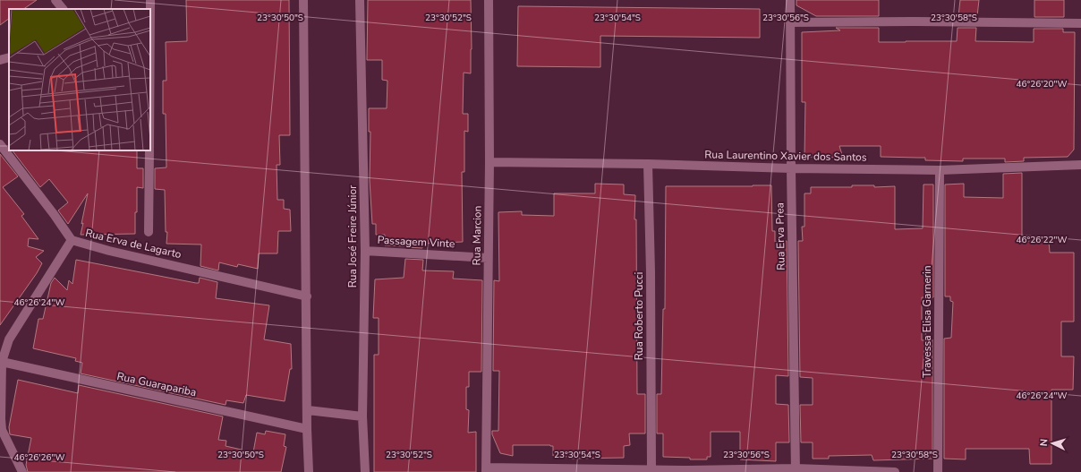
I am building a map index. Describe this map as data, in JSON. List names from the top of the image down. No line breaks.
{"streets":{"street":["Rua Laurentino Xavier dos Santos","Rua Marcion","Rua José Freire Júnior","Rua Erva Prea","Passagem Vinte","Rua Erva de Lagarto","Rua Roberto Pucci","Travessa Elisa Garnerin","Rua Guarapariba"]},"crossings":[["Rua Laurentino Xavier dos Santos","Rua Marcion"],["Rua Laurentino Xavier dos Santos","Rua Erva Prea"],["Rua Laurentino Xavier dos Santos","Rua Roberto Pucci"],["Rua Laurentino Xavier dos Santos","Travessa Elisa Garnerin"],["Rua Marcion","Passagem Vinte"],["Rua José Freire Júnior","Passagem Vinte"]],"north":"left","coordinates":["23°30'50\"S","23°30'52\"S","23°30'54\"S","23°30'56\"S","23°30'58\"S","46°26'20\"W","46°26'22\"W","46°26'24\"W","46°26'26\"W"]}
